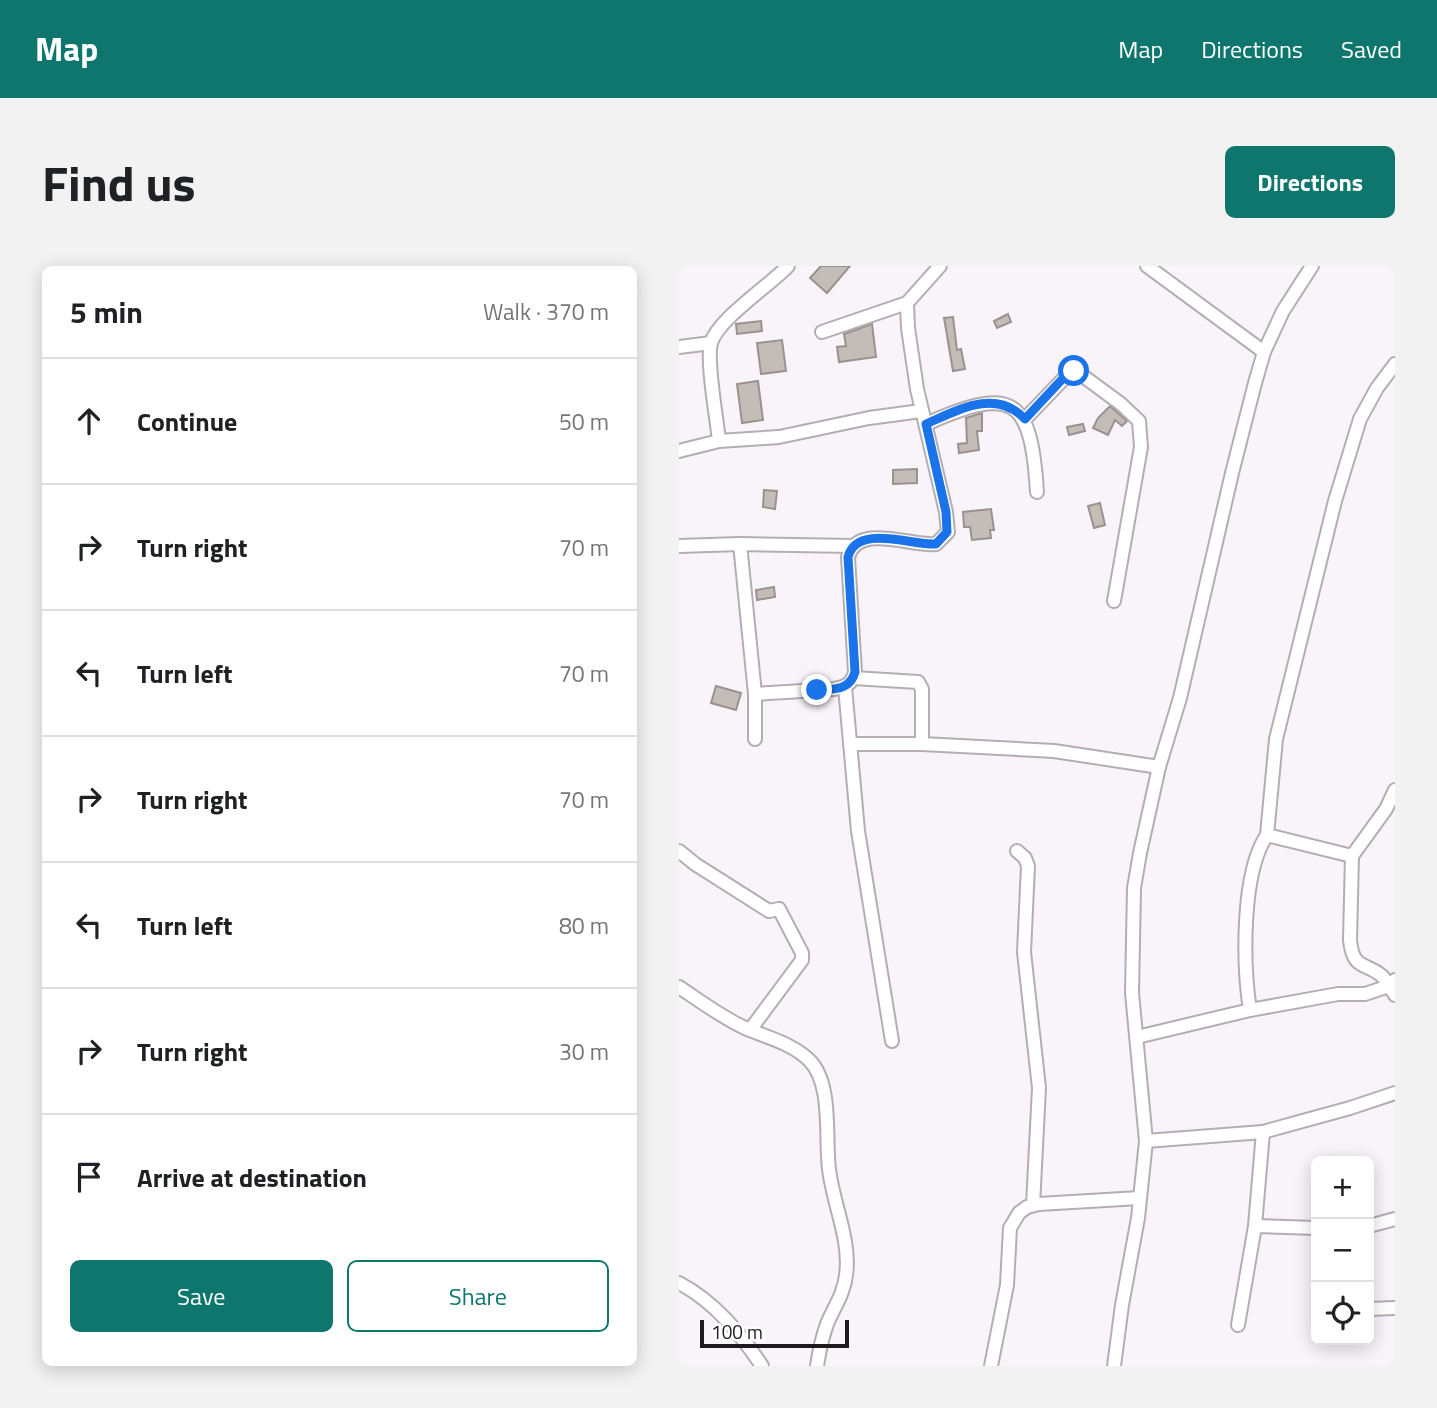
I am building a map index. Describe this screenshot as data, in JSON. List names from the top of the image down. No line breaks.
{"scale_bar":"100 m","page":{"header":"Map","nav":["Map","Directions","Saved"],"title":"Find us","buttons":["Directions",["Save","Share"]],"heading":["5 min","Walk · 370 m"],"list":[["Continue","50 m"],["Turn right","70 m"],["Turn left","70 m"],["Turn right","70 m"],["Turn left","80 m"],["Turn right","30 m"],"Arrive at destination"],"map_buttons":["+","−"],"scale":"100 m"}}
